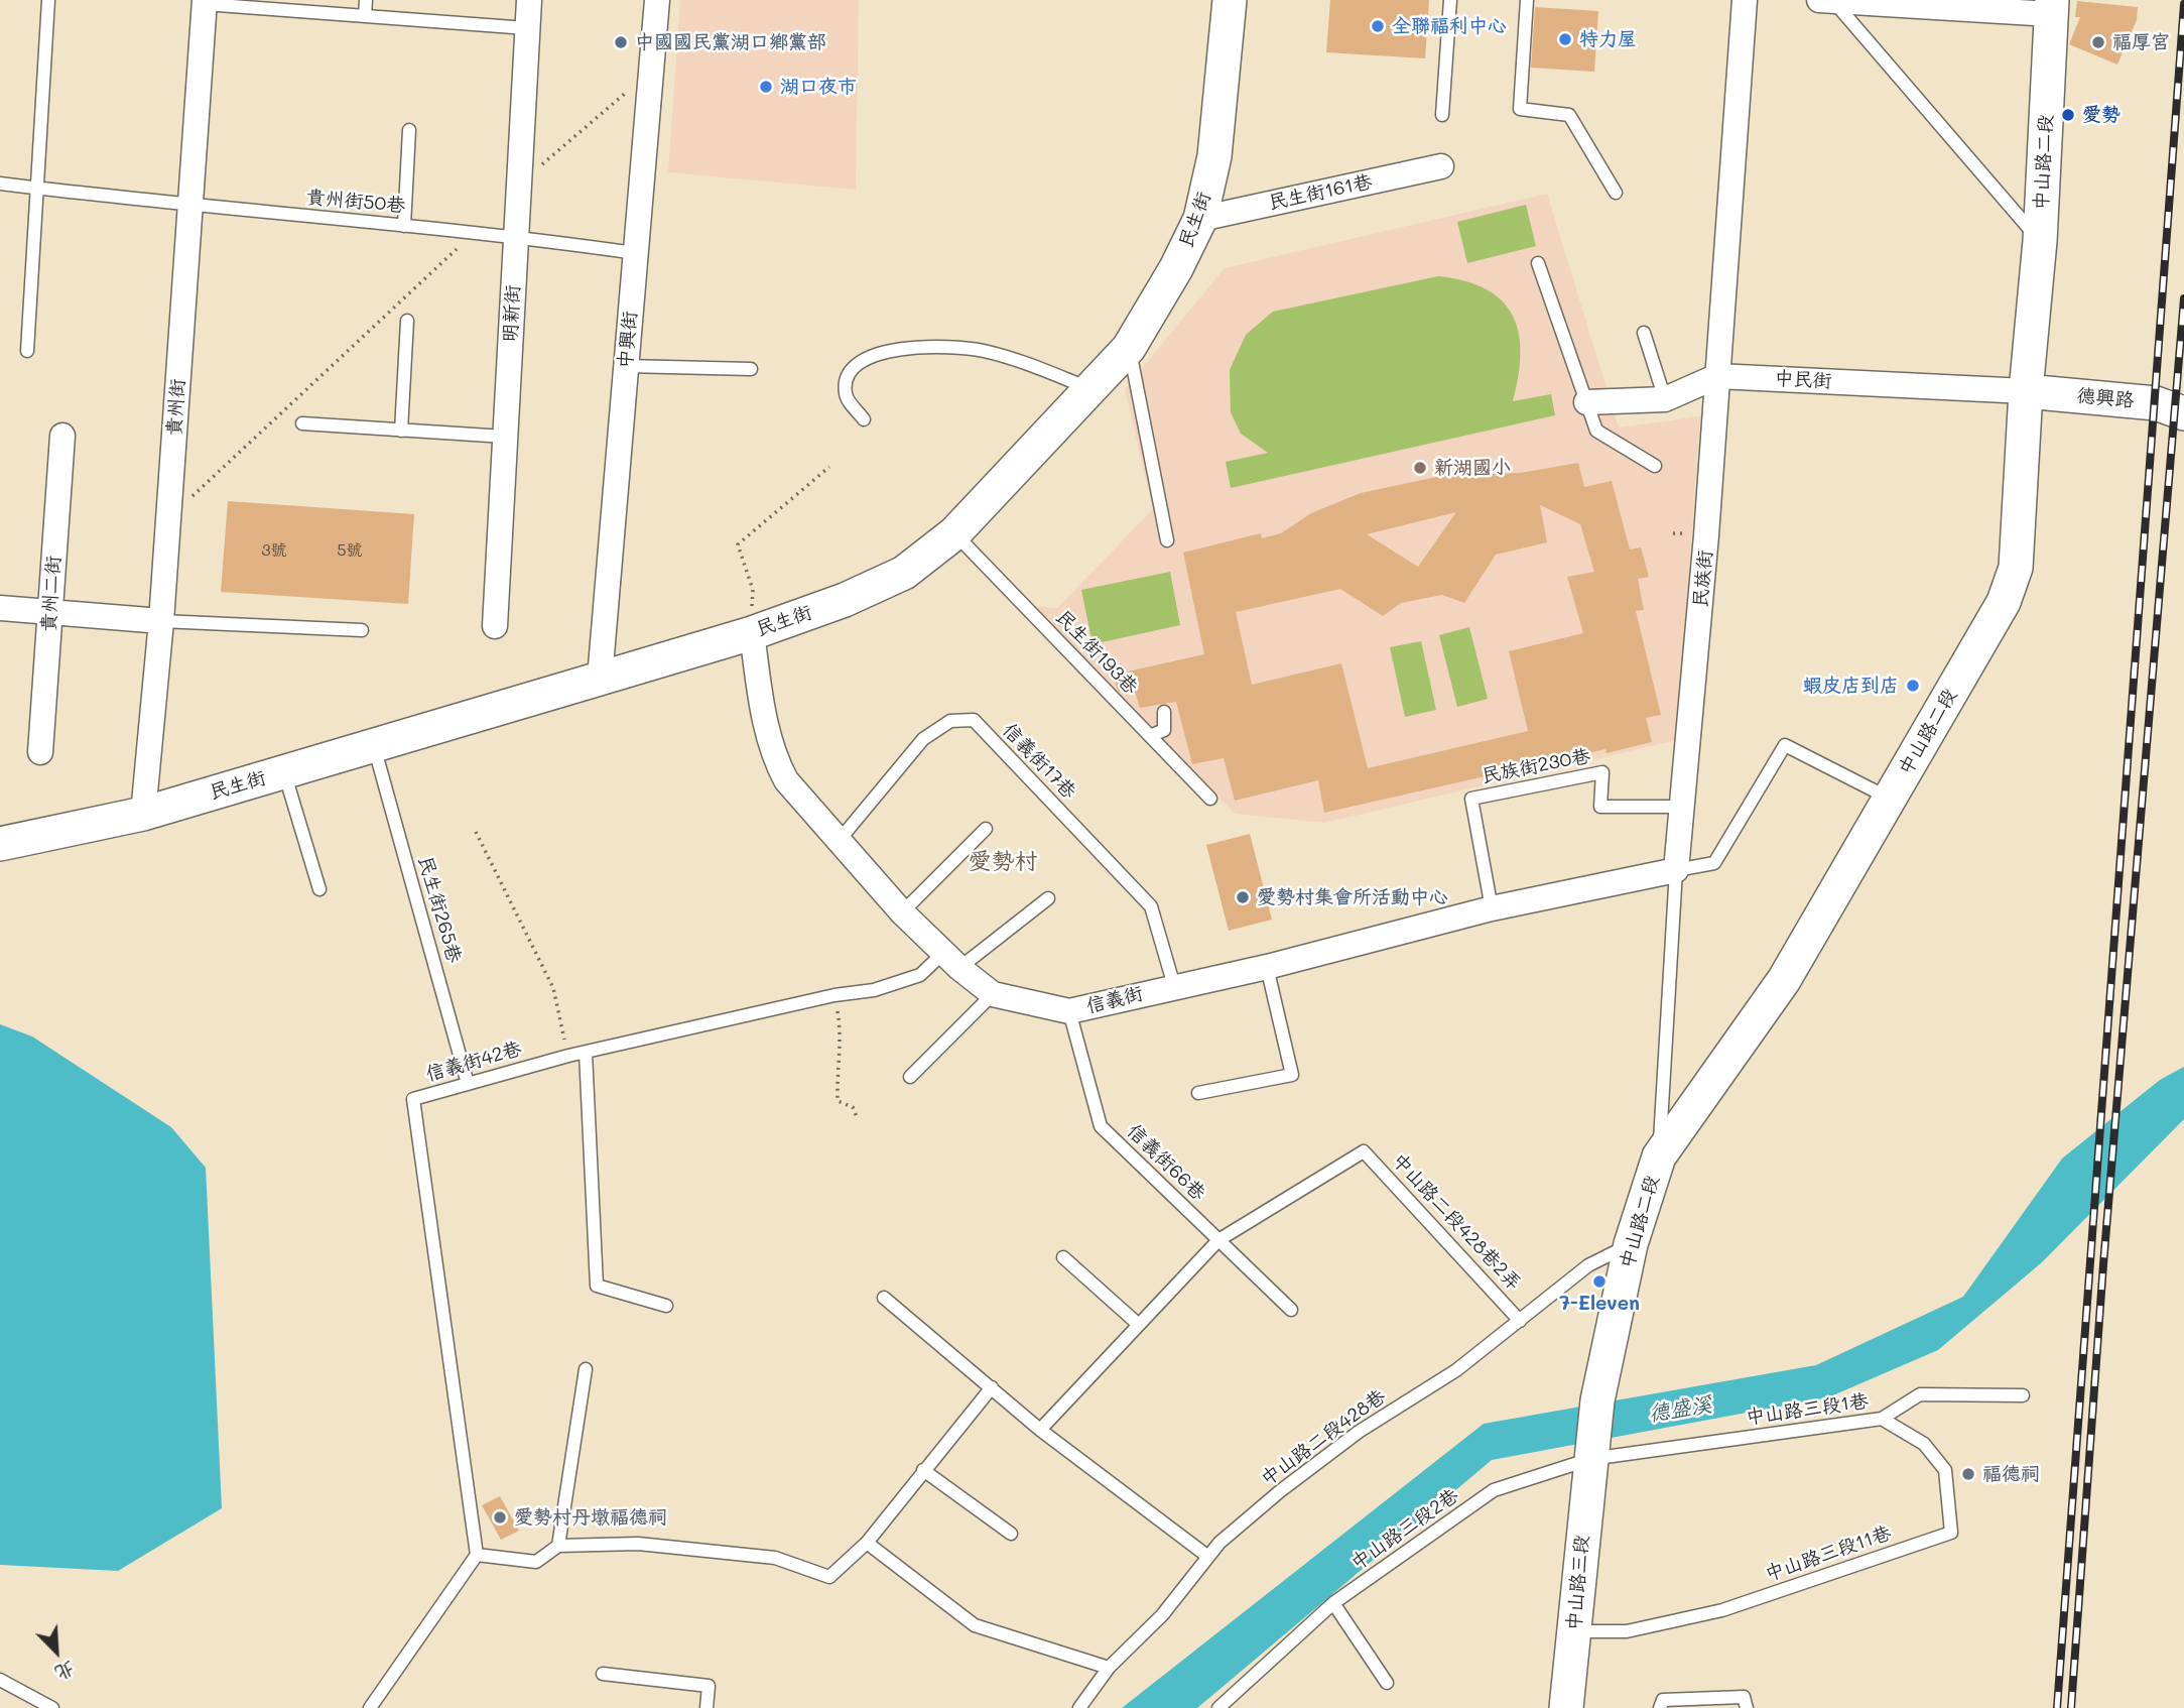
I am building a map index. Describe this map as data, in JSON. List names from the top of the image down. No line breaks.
{"streets":{"street":["中山路二段","民生街161巷","民生街","明新街","中興街","中民街","德興路","貴州街","民族街","貴州二街","信義街","中山路三段"],"lane":["貴州街50巷","民生街193巷","信義街17巷","民族街230巷","民生街265巷","信義街42巷","信義街66巷","中山路二段428巷2弄","中山路三段1巷","中山路二段428巷","中山路三段2巷","中山路三段11巷"]},"crossings":[["中山路二段","中民街"],["中山路二段","德興路"],["中山路二段","民族街"],["中山路二段","中山路三段1巷"],["中山路二段","中山路二段428巷"],["中山路二段","中山路三段2巷"],["中山路二段","中山路三段"],["民生街161巷","民生街"],["貴州街50巷","明新街"],["貴州街50巷","中興街"],["貴州街50巷","貴州街"],["民生街","中興街"],["民生街","貴州街"],["民生街","民生街193巷"],["民生街","民生街265巷"],["民生街","信義街"],["中民街","德興路"],["中民街","民族街"],["民族街","民族街230巷"],["民族街","信義街"],["信義街17巷","信義街"],["民族街230巷","信義街"],["民生街265巷","信義街42巷"],["信義街","信義街42巷"],["信義街","信義街66巷"],["信義街66巷","中山路二段428巷2弄"],["中山路二段428巷2弄","中山路二段428巷"],["中山路三段1巷","中山路三段2巷"],["中山路三段1巷","中山路三段11巷"],["中山路三段1巷","中山路三段"],["中山路三段2巷","中山路三段"],["中山路三段11巷","中山路三段"]],"districts":["愛勢村"],"water":["德盛溪"],"places":["全聯福利中心","特力屋","中國國民黨湖口鄉黨部","福厚宮","湖口夜市","愛勢","新湖國小","蝦皮店到店","愛勢村集會所活動中心","7-Eleven","福德祠","愛勢村丹墩福德祠"],"house_numbers":["3號","5號"],"north":"bottom right"}
